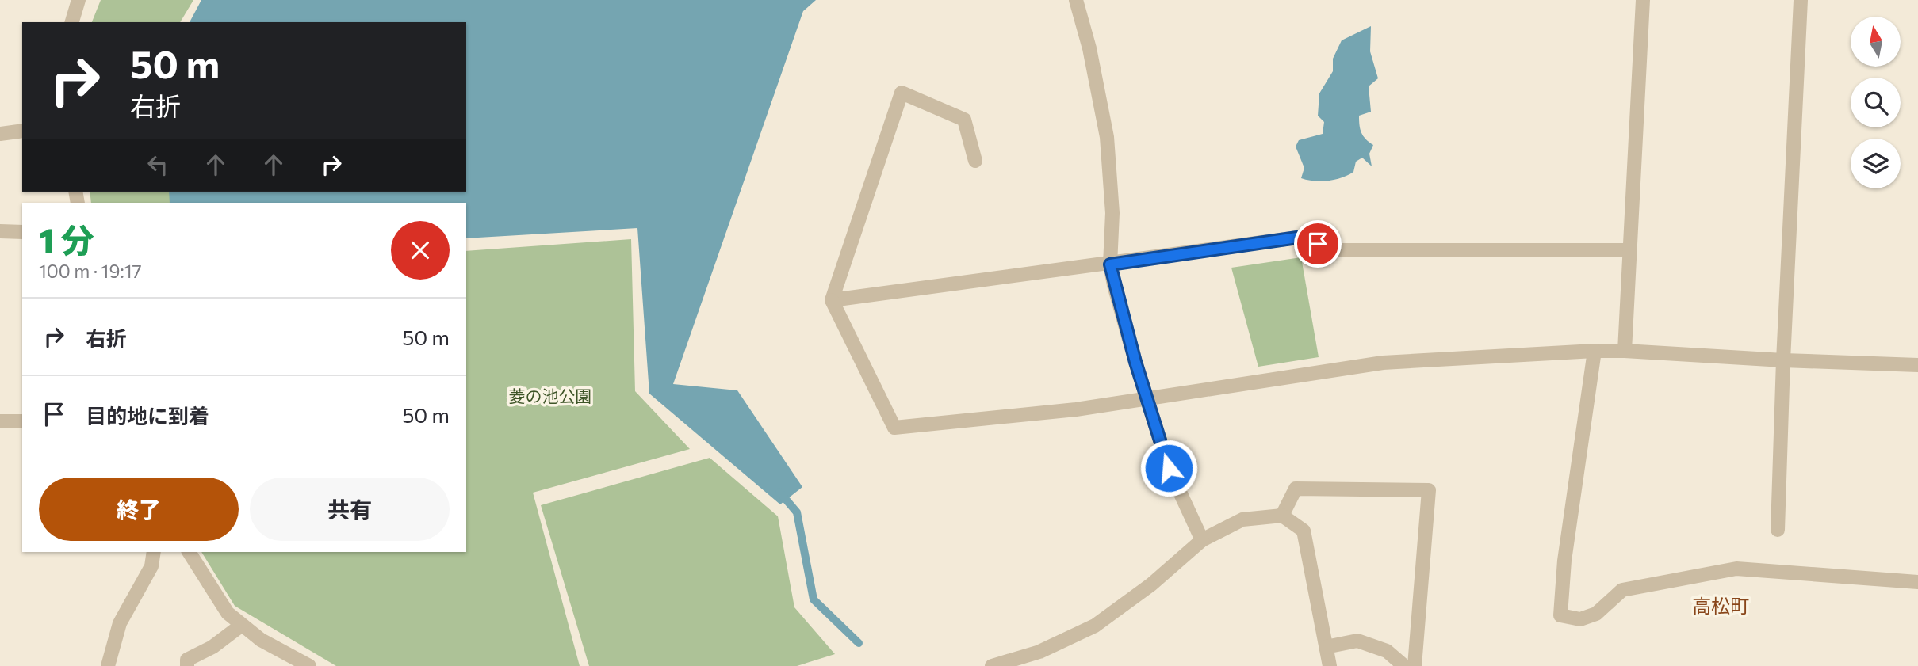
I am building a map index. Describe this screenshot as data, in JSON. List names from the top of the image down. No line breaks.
{"districts":["高松町"],"parks":["菱の池公園"],"north":"top","page":{"turn":["50 m","右折"],"heading":["1 分","100 m · 19:17"],"list":[{"name":"右折","value":"50 m"},{"name":"目的地に到着","value":"50 m"}],"buttons":["終了","共有"]}}
